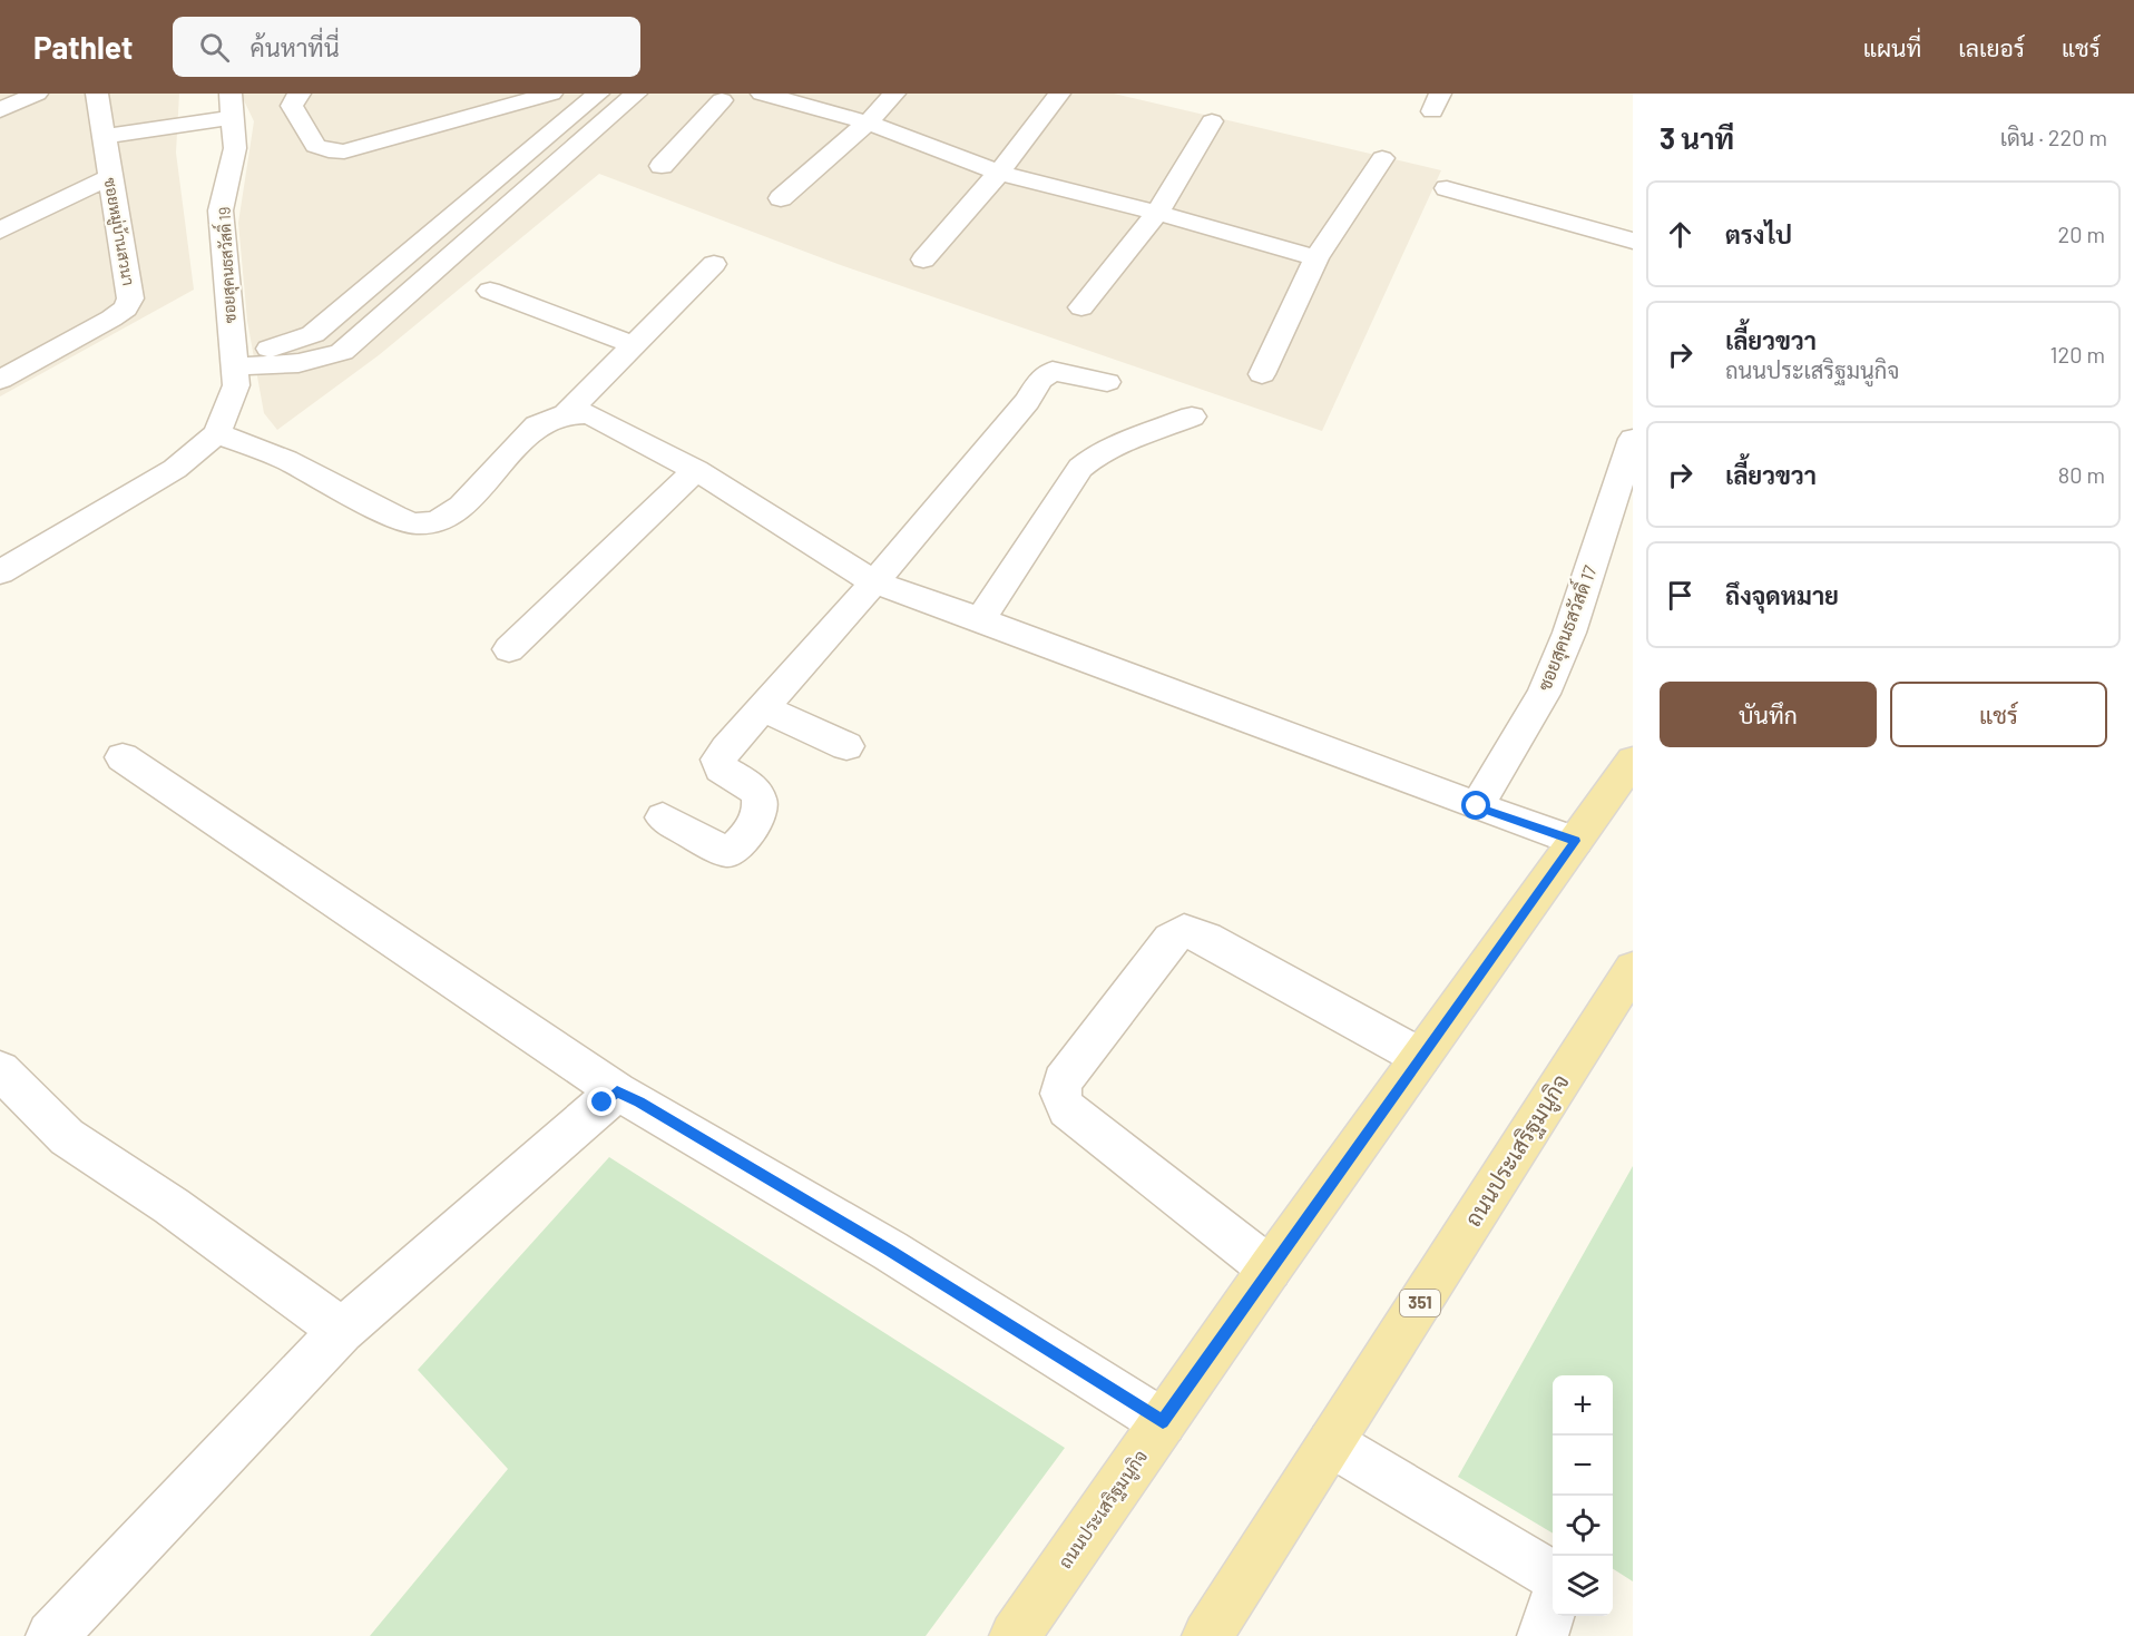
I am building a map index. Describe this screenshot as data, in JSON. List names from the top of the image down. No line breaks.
{"streets":{"main road":["ถนนประเสริฐมนูกิจ","351"],"street":["ซอยหมู่บ้านสวนา","ซอยสุคนธสวัสดิ์ 19","ซอยสุคนธสวัสดิ์ 17"]},"page":{"header":"Pathlet","search":"ค้นหาที่นี่","nav":["แผนที่","เลเยอร์","แชร์"],"heading":["3 นาที","เดิน · 220 m"],"list":[["ตรงไป","20 m"],["เลี้ยวขวา","ถนนประเสริฐมนูกิจ","120 m"],["เลี้ยวขวา","80 m"],"ถึงจุดหมาย"],"buttons":["บันทึก","แชร์"],"map_buttons":["+","−"]}}
